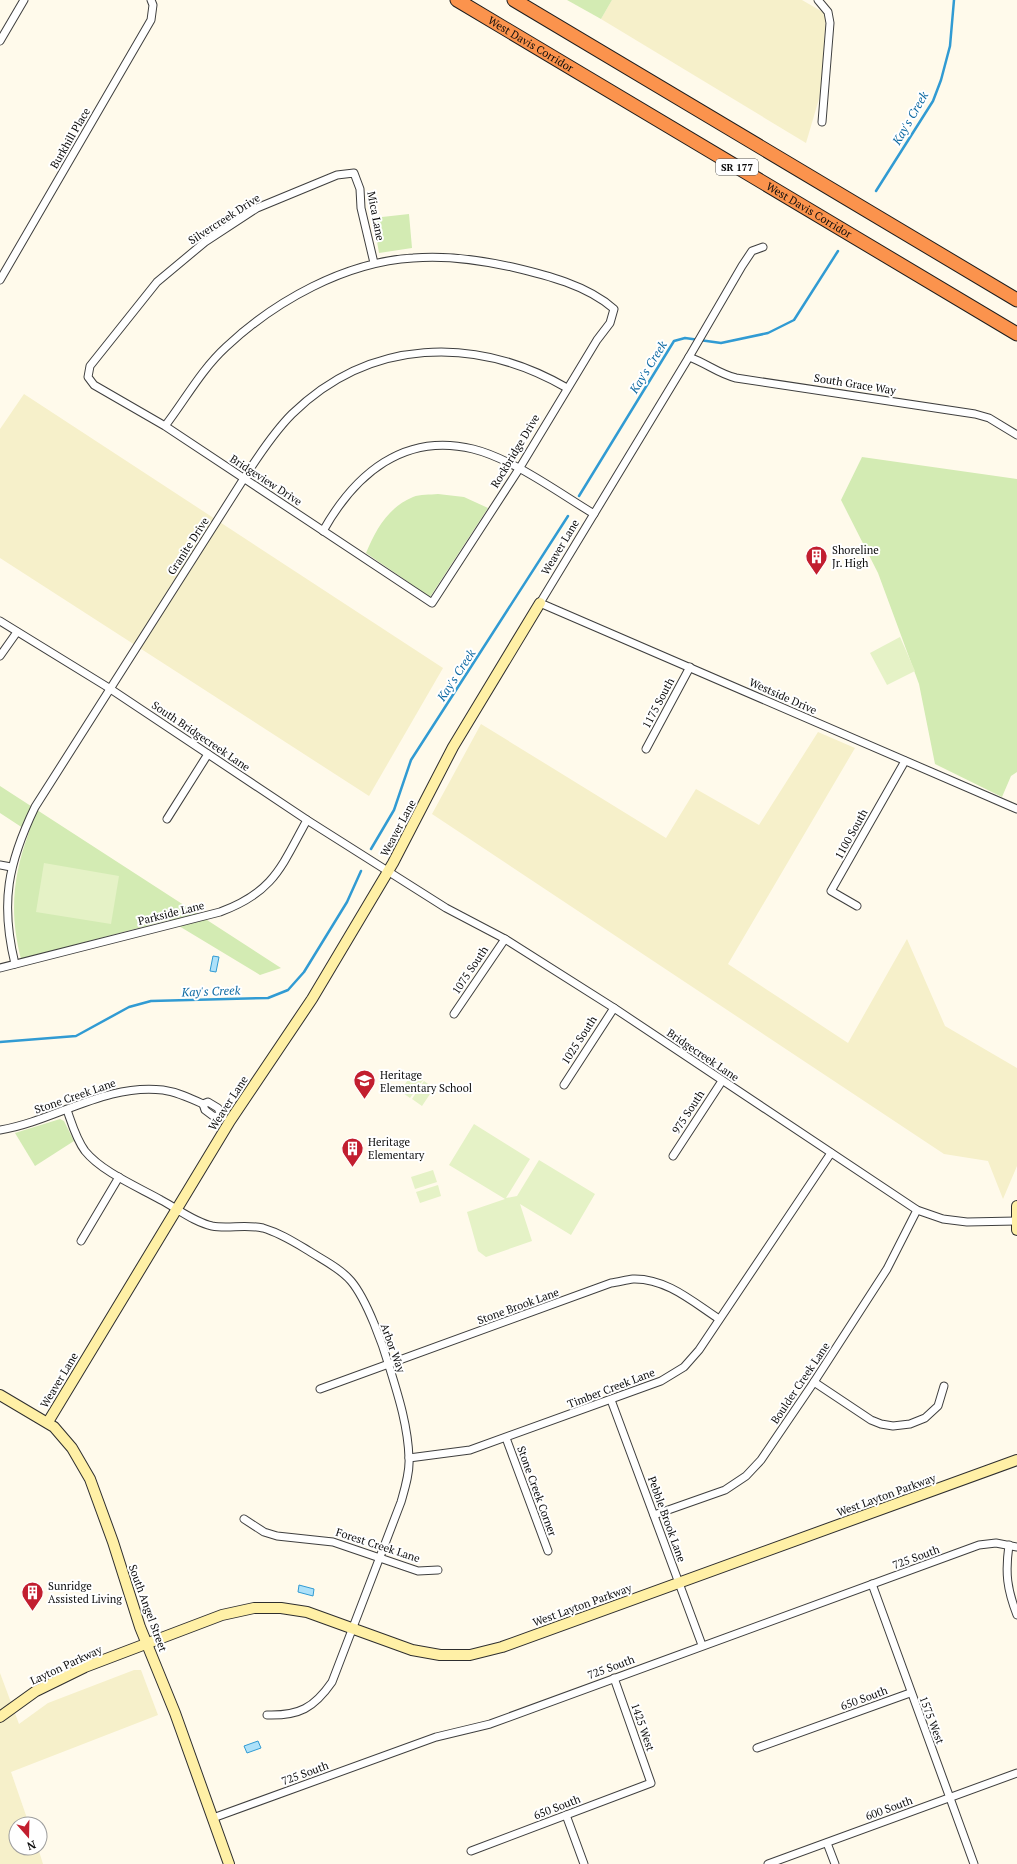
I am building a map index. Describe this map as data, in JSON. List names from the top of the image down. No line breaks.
{"streets":{"highway":["West Davis Corridor","SR 177"],"main road":["Weaver Lane","West Layton Parkway","South Angel Street","Layton Parkway"],"street":["Burkhill Place","Mica Lane","Silvercreek Drive","South Grace Way","Rockbridge Drive","Bridgeview Drive","Granite Drive","Westside Drive","1175 South","South Bridgecreek Lane","1100 South","Parkside Lane","1075 South","1025 South","Bridgecreek Lane","Stone Creek Lane","975 South","Stone Brook Lane","Arbor Way","Boulder Creek Lane","Timber Creek Lane","Stone Creek Corner","Pebble Brook Lane","Forest Creek Lane","725 South","650 South","1575 West","1425 West","600 South"]},"crossings":[["Mica Lane","Silvercreek Drive"],["Mica Lane","Rockbridge Drive"],["Silvercreek Drive","Bridgeview Drive"],["South Grace Way","Weaver Lane"],["Rockbridge Drive","Bridgeview Drive"],["Rockbridge Drive","Granite Drive"],["Bridgeview Drive","Granite Drive"],["Granite Drive","South Bridgecreek Lane"],["Granite Drive","Parkside Lane"],["Weaver Lane","Westside Drive"],["Weaver Lane","South Bridgecreek Lane"],["Weaver Lane","Bridgecreek Lane"],["Weaver Lane","Stone Creek Lane"],["Weaver Lane","Arbor Way"],["Weaver Lane","South Angel Street"],["Westside Drive","1175 South"],["Westside Drive","1100 South"],["South Bridgecreek Lane","Parkside Lane"],["South Bridgecreek Lane","Bridgecreek Lane"],["1075 South","Bridgecreek Lane"],["1025 South","Bridgecreek Lane"],["Bridgecreek Lane","975 South"],["Bridgecreek Lane","Boulder Creek Lane"],["Bridgecreek Lane","Timber Creek Lane"],["Stone Creek Lane","Arbor Way"],["Stone Brook Lane","Arbor Way"],["Stone Brook Lane","Timber Creek Lane"],["Arbor Way","Timber Creek Lane"],["Arbor Way","West Layton Parkway"],["Arbor Way","Forest Creek Lane"],["Boulder Creek Lane","Pebble Brook Lane"],["Timber Creek Lane","Stone Creek Corner"],["Timber Creek Lane","Pebble Brook Lane"],["West Layton Parkway","Pebble Brook Lane"],["West Layton Parkway","South Angel Street"],["West Layton Parkway","Layton Parkway"],["Pebble Brook Lane","725 South"],["725 South","South Angel Street"],["725 South","1575 West"],["725 South","1425 West"],["South Angel Street","Layton Parkway"],["650 South","1575 West"],["650 South","1425 West"],["1575 West","600 South"]],"water":["Kay's Creek"],"places":{"building":["Shoreline Jr. High","Heritage Elementary","Sunridge Assisted Living"],"school or university":["Heritage Elementary School"]},"north":"bottom"}
